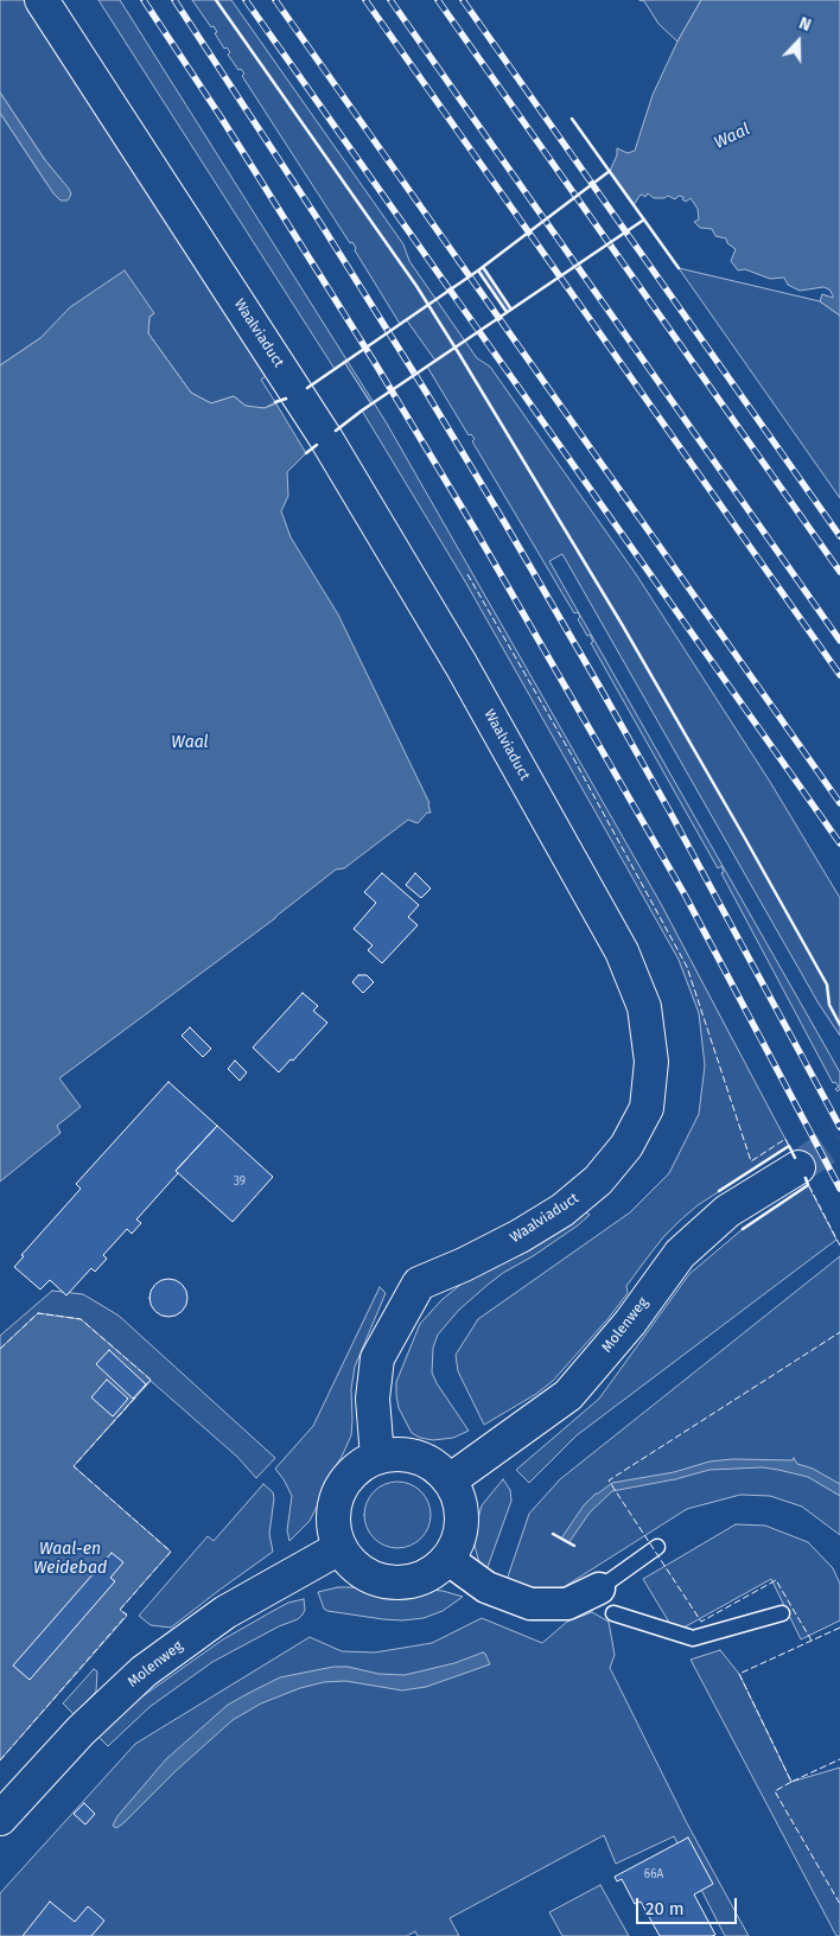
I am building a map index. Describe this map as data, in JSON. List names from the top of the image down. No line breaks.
{"streets":{"street":["Waalviaduct","Molenweg"]},"crossings":[["Waalviaduct","Molenweg"]],"water":["Waal","Waal-en Weidebad"],"house_numbers":["39","66A"],"scale_bar":"20 m","north":"top"}
